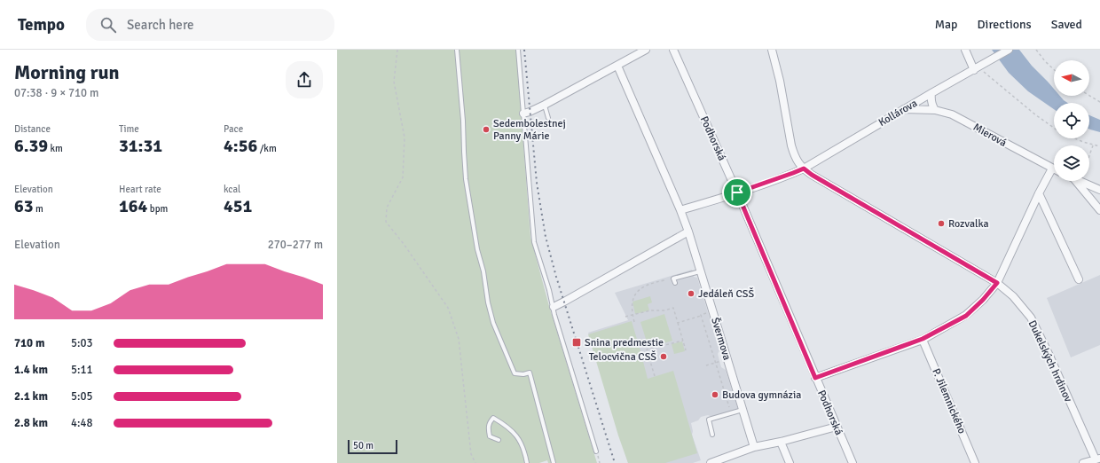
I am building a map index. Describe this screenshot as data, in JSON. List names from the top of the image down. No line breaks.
{"streets":{"street":["Kollárova","Mierová","Podhorská","Švermova","Dukelských hrdinov","P. Jilemnického"]},"crossings":[["Kollárova","Mierová"],["Kollárova","Podhorská"],["Kollárova","Švermova"],["Kollárova","Dukelských hrdinov"]],"places":{"other":["Sedembolestnej Panny Márie","Rozvalka","Jedáleň CSŠ","Telocvična CSŠ","Budova gymnázia"],"transit":["Snina predmestie"]},"scale_bar":"50 m","north":"left","page":{"header":"Tempo","search":"Search here","nav":["Map","Directions","Saved"],"heading":["Morning run","07:38 · 9 × 710 m"],"stats":[["Distance","6.39 km"],["Time","31:31"],["Pace","4:56 /km"],["Elevation","63 m"],["Heart rate","164 bpm"],["kcal","451"]],"chart":["Elevation","270–277 m"],"list":[{"name":"710 m","note":"5:03"},{"name":"1.4 km","note":"5:11"},{"name":"2.1 km","note":"5:05"},{"name":"2.8 km","note":"4:48"}],"scale":"50 m"}}
